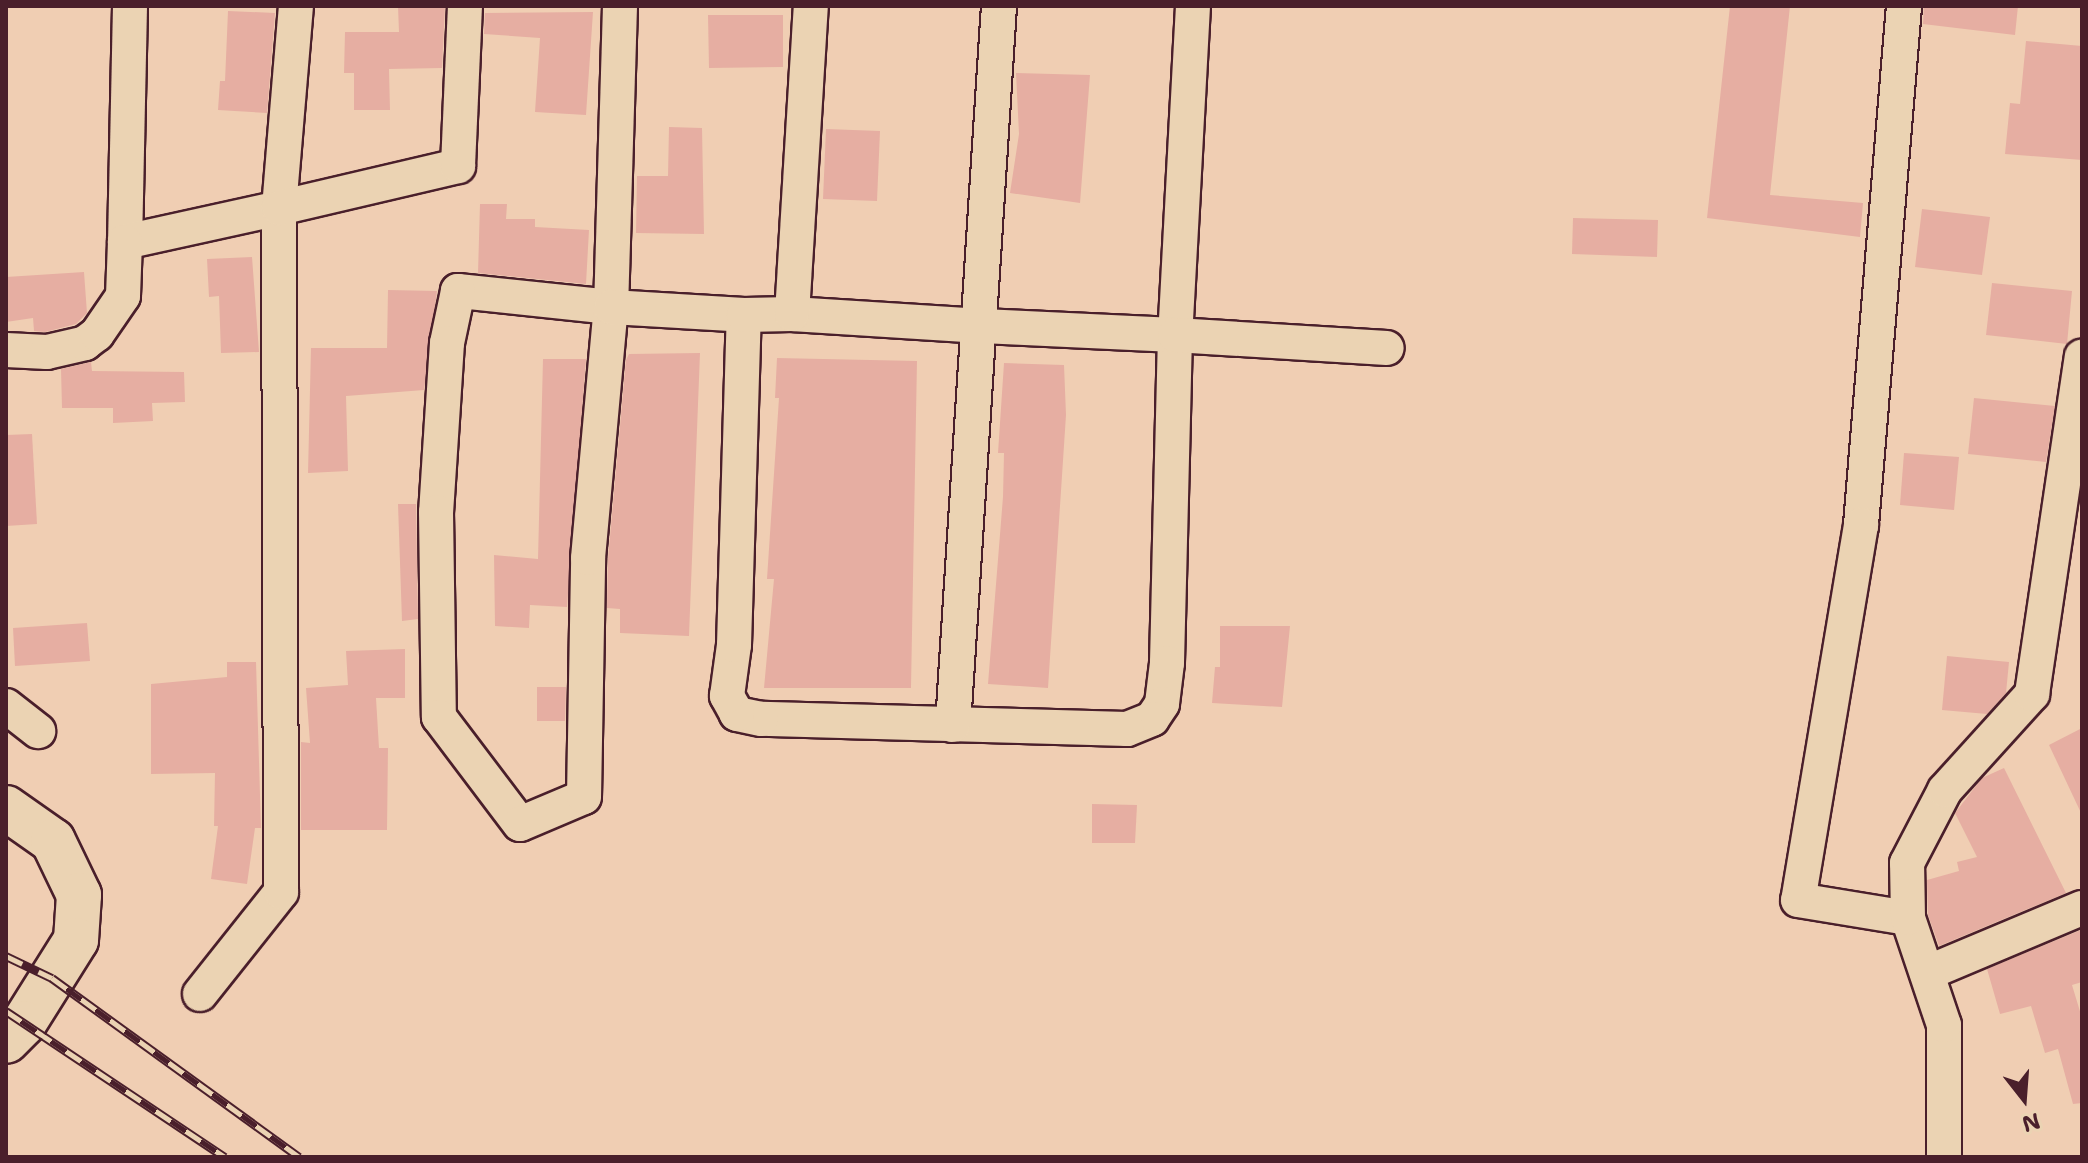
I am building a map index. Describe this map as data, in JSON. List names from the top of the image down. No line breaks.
{"north":"bottom"}
